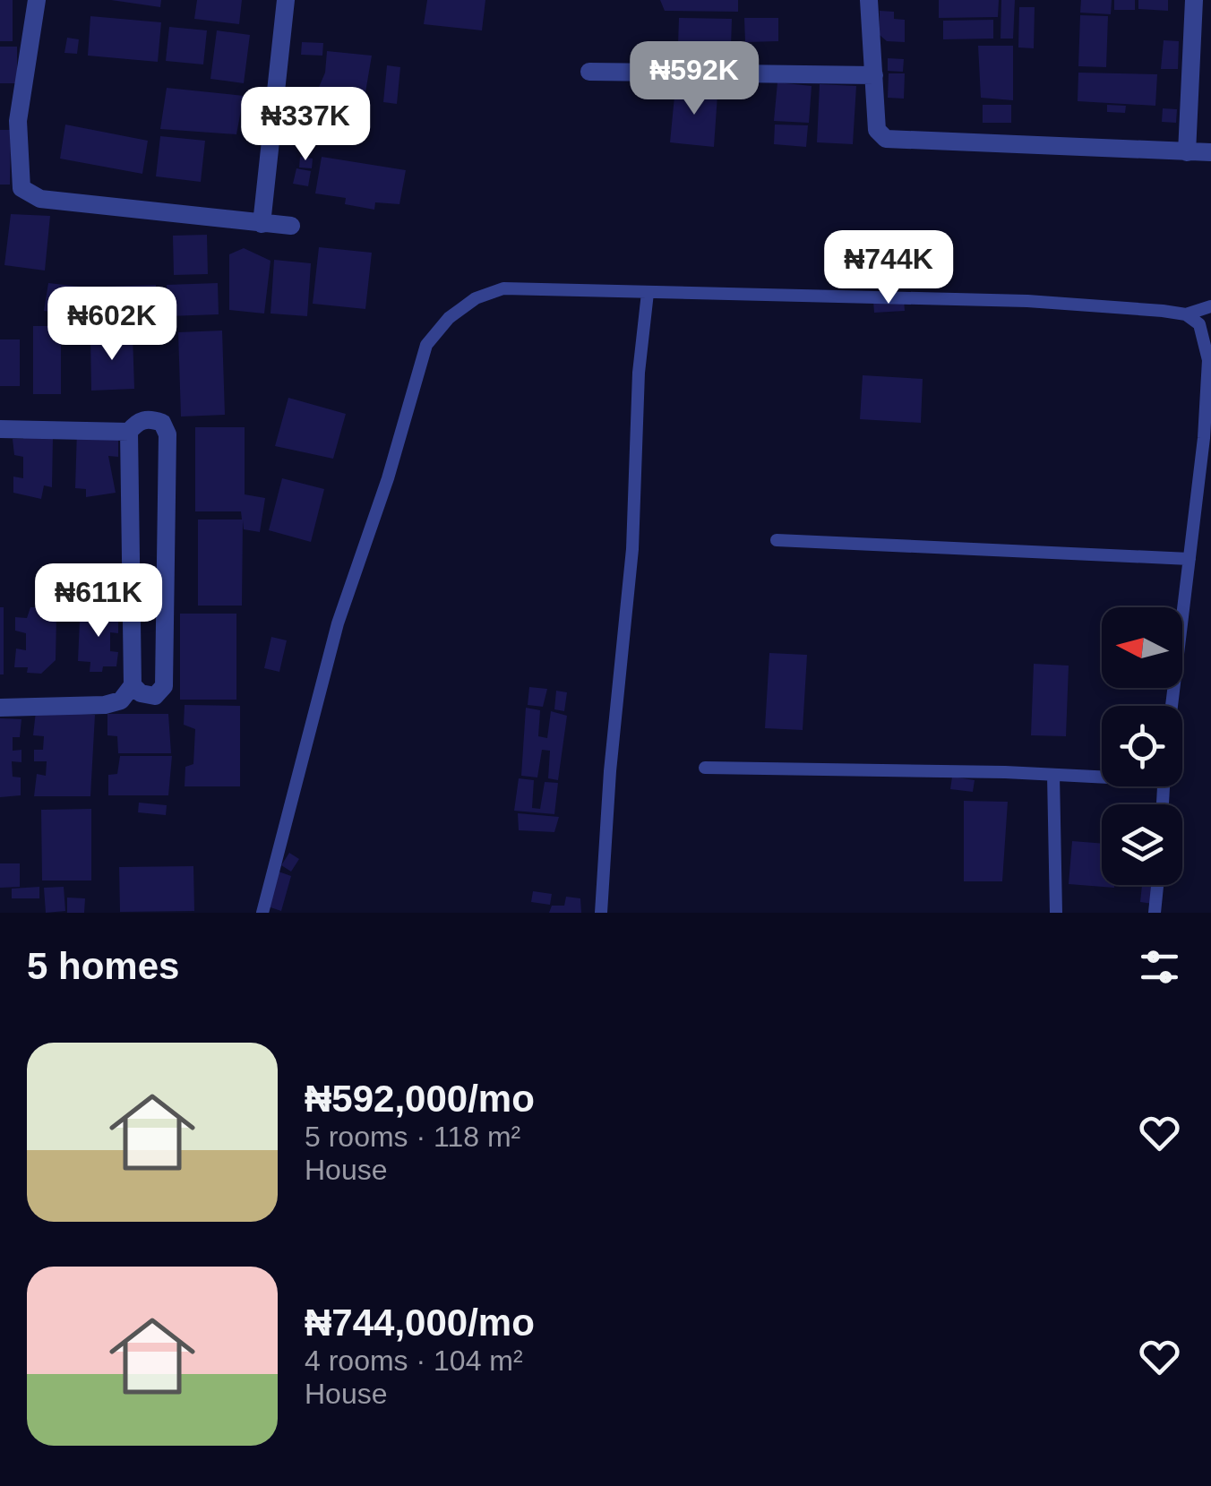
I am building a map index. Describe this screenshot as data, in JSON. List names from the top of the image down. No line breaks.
{"north":"left","page":{"price":["₦592K","₦337K","₦744K","₦602K","₦611K"],"heading":"5 homes","list":[{"name":"₦592,000/mo","note":"5 rooms · 118 m² · House"},{"name":"₦744,000/mo","note":"4 rooms · 104 m² · House"}]}}
